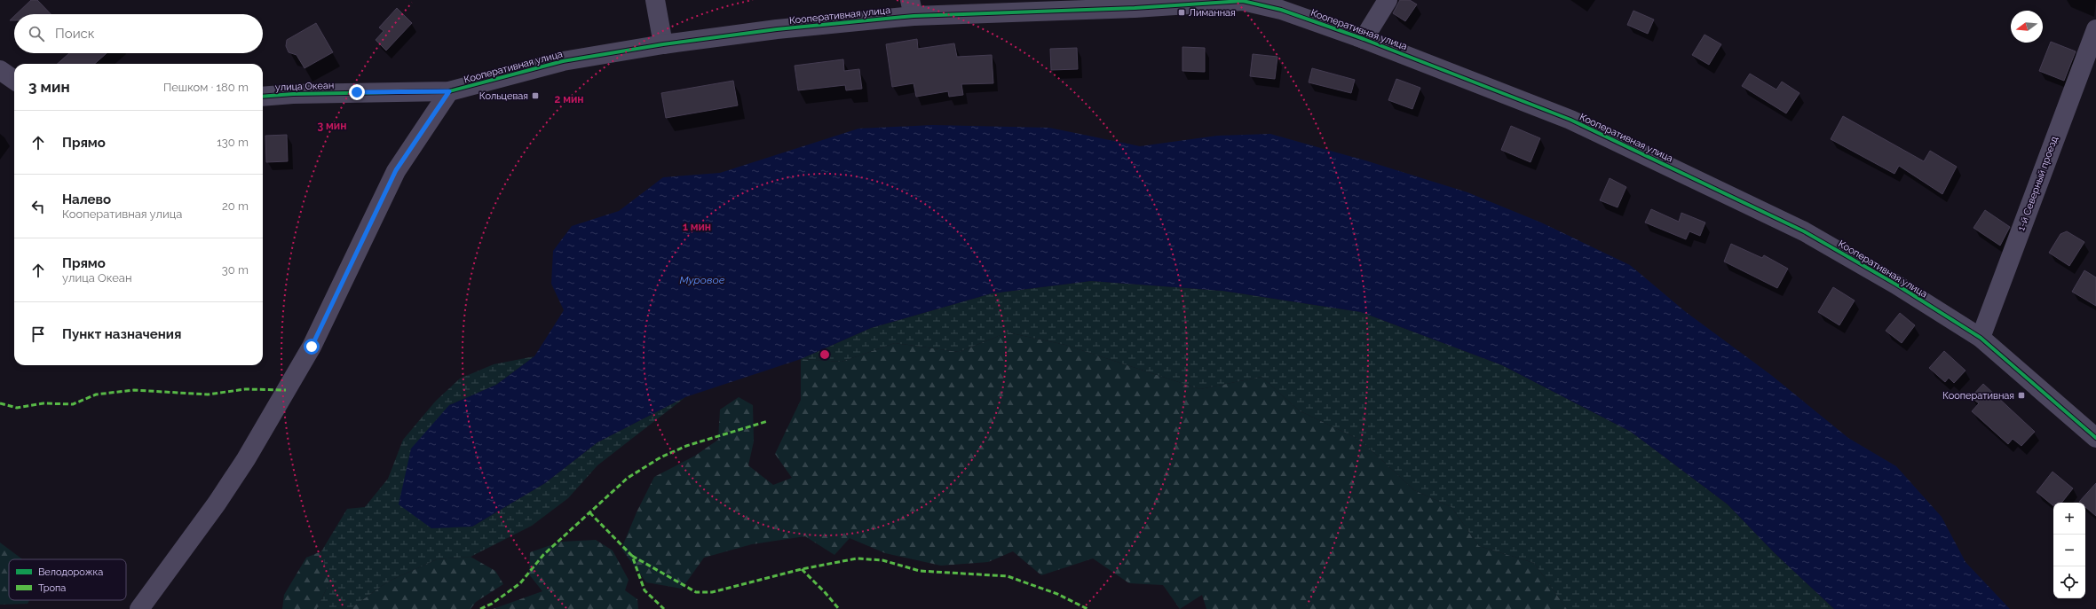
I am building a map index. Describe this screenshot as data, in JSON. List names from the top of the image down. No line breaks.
{"streets":{"street":["Кооперативная улица","улица Океан","1-й Северный проезд"]},"crossings":[["Кооперативная улица","улица Океан"],["Кооперативная улица","1-й Северный проезд"]],"water":["Муровое"],"places":{"transit":["Лиманная","Кольцевая","Кооперативная"]},"legend":["Велодорожка","Тропа"],"north":"left","page":{"search":"Поиск","heading":["3 мин","Пешком · 180 m"],"list":[["Прямо","130 m"],["Налево","Кооперативная улица","20 m"],["Прямо","улица Океан","30 m"],"Пункт назначения"],"map_buttons":["+","−"]},"rings":["2 мин","3 мин","1 мин"]}
